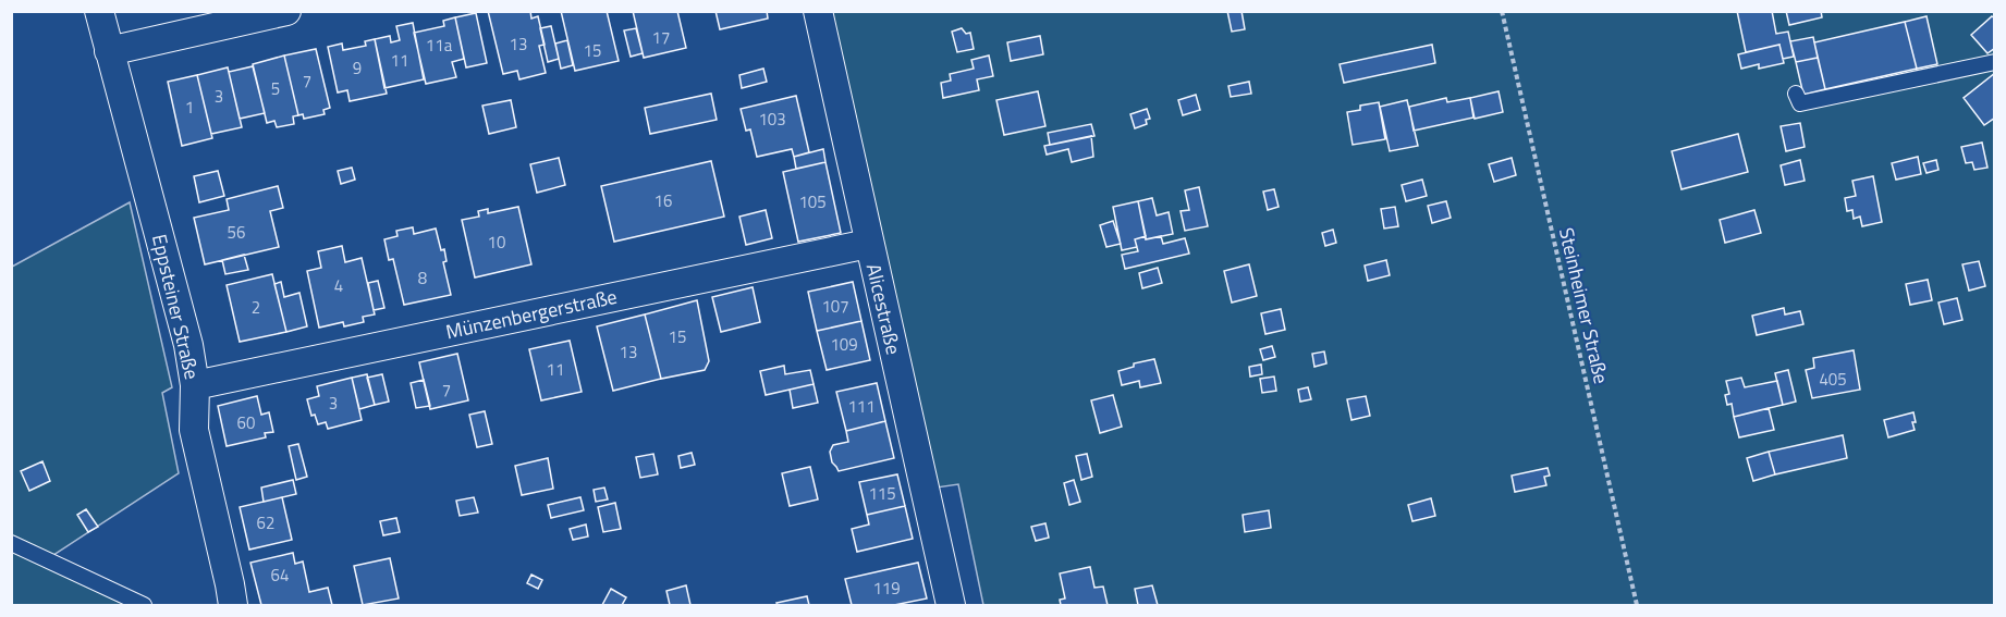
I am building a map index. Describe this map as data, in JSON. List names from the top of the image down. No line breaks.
{"streets":{"street":["Eppsteiner Straße","Alicestraße","Münzenbergerstraße"],"path":["Steinheimer Straße"]},"crossings":[["Eppsteiner Straße","Münzenbergerstraße"],["Alicestraße","Münzenbergerstraße"]],"house_numbers":["17","13","11a","15","11","9","7","5","3","1","103","16","105","56","10","8","4","107","2","15","109","13","11","405","7","3","111","60","115","62","64","119"]}
